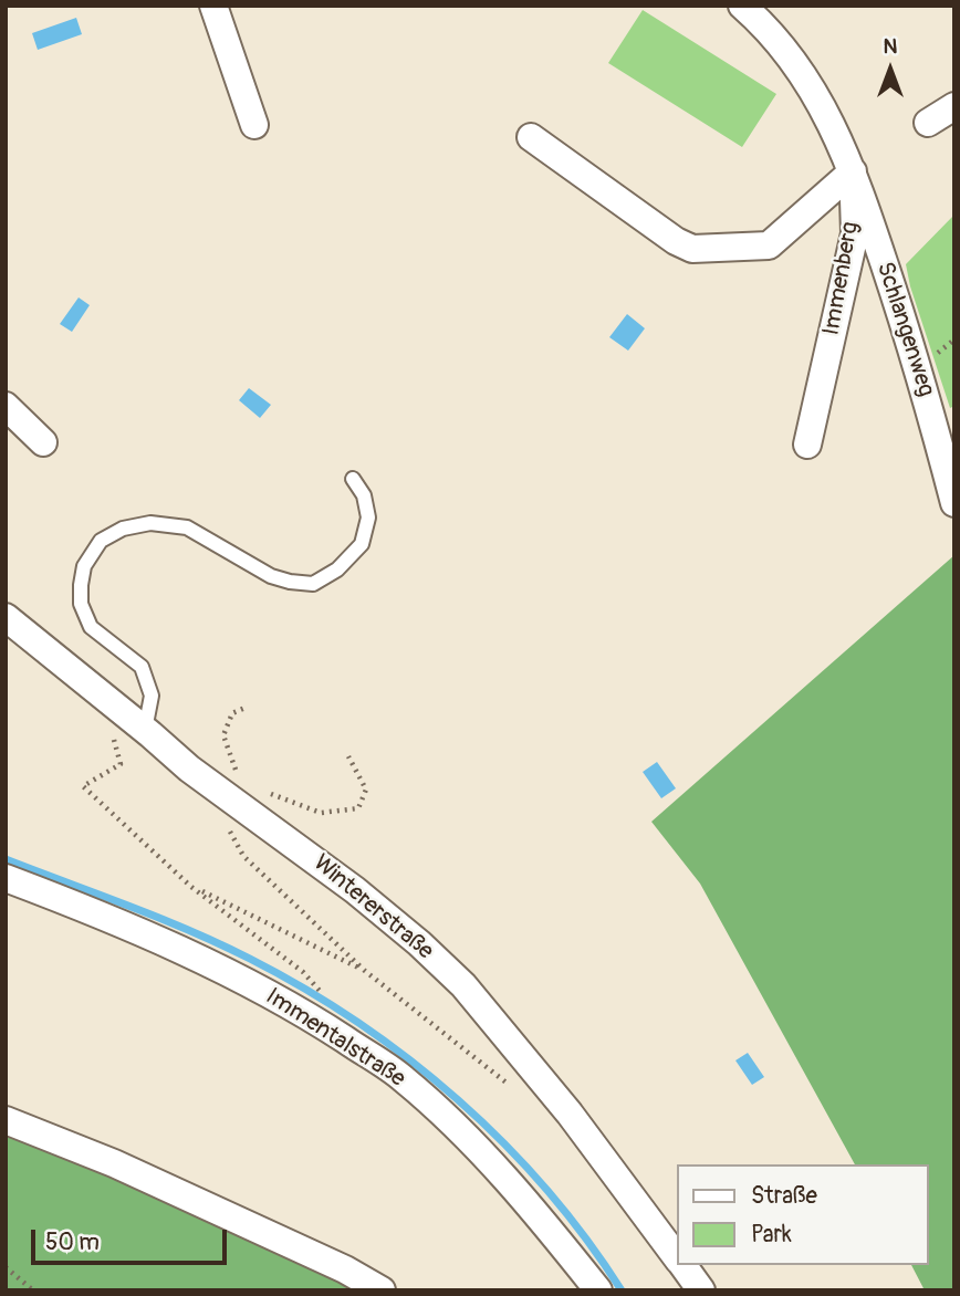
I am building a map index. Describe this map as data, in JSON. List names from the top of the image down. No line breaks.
{"streets":{"street":["Immenberg","Schlangenweg","Wintererstraße","Immentalstraße"]},"crossings":[["Immenberg","Schlangenweg"]],"legend":["Straße","Park"],"scale_bar":"50 m","north":"top"}
